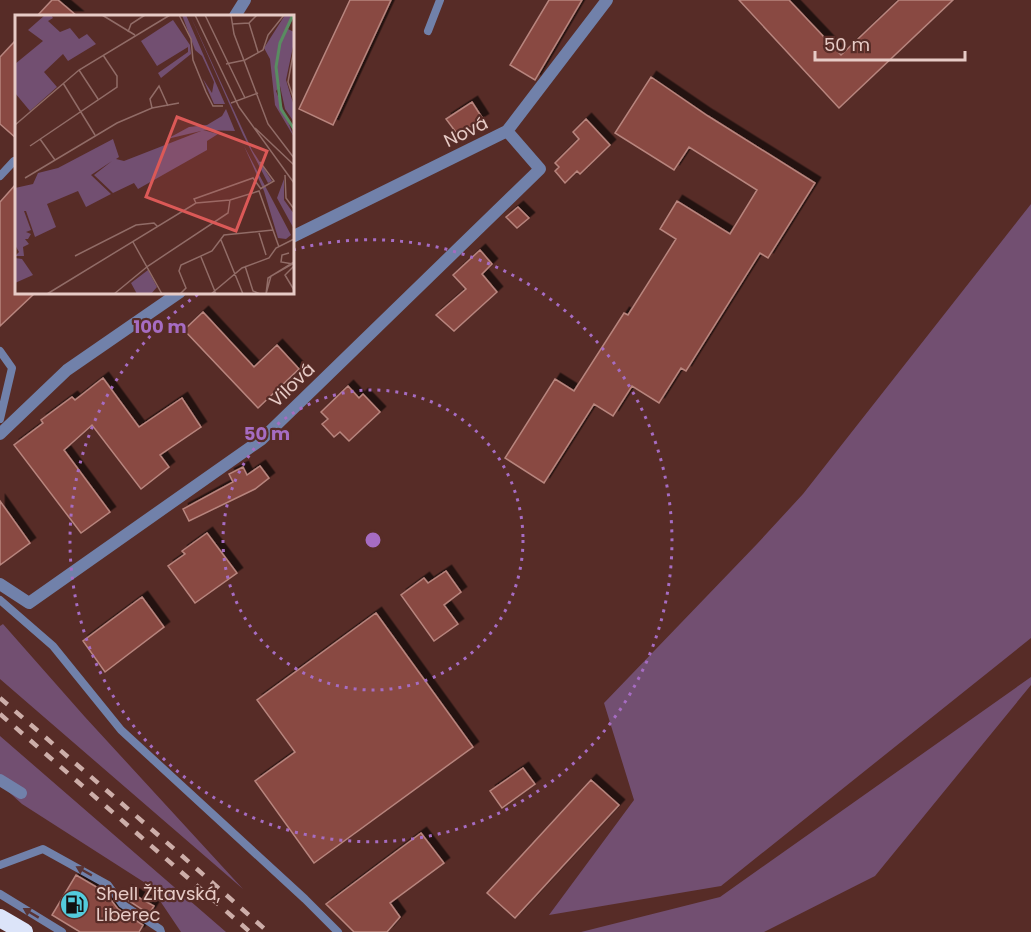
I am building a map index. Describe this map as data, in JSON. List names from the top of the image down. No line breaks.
{"streets":{"street":["Nová","Vilová"]},"crossings":[["Nová","Vilová"]],"places":{"fuel station":["Shell Žitavská, Liberec"]},"scale_bar":"50 m","rings":["100 m","50 m"]}
